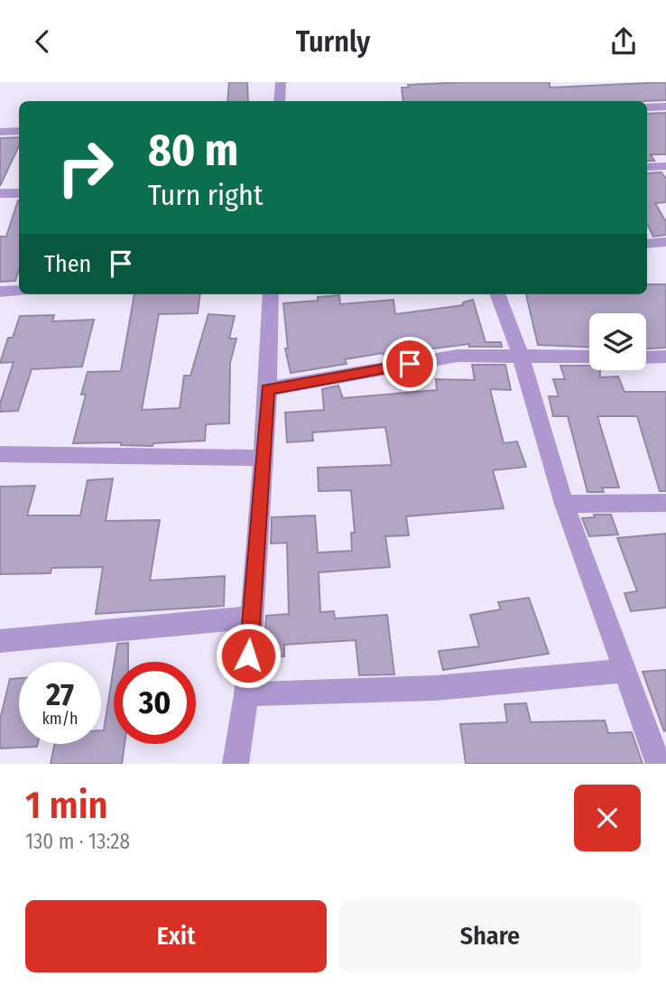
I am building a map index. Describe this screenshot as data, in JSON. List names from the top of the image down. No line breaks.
{"page":{"header":"Turnly","turn":["80 m","Turn right"],"then":"Then","speed":"27 km/h","limit":"30","heading":["1 min","130 m · 13:28"],"buttons":["Exit","Share"]}}
